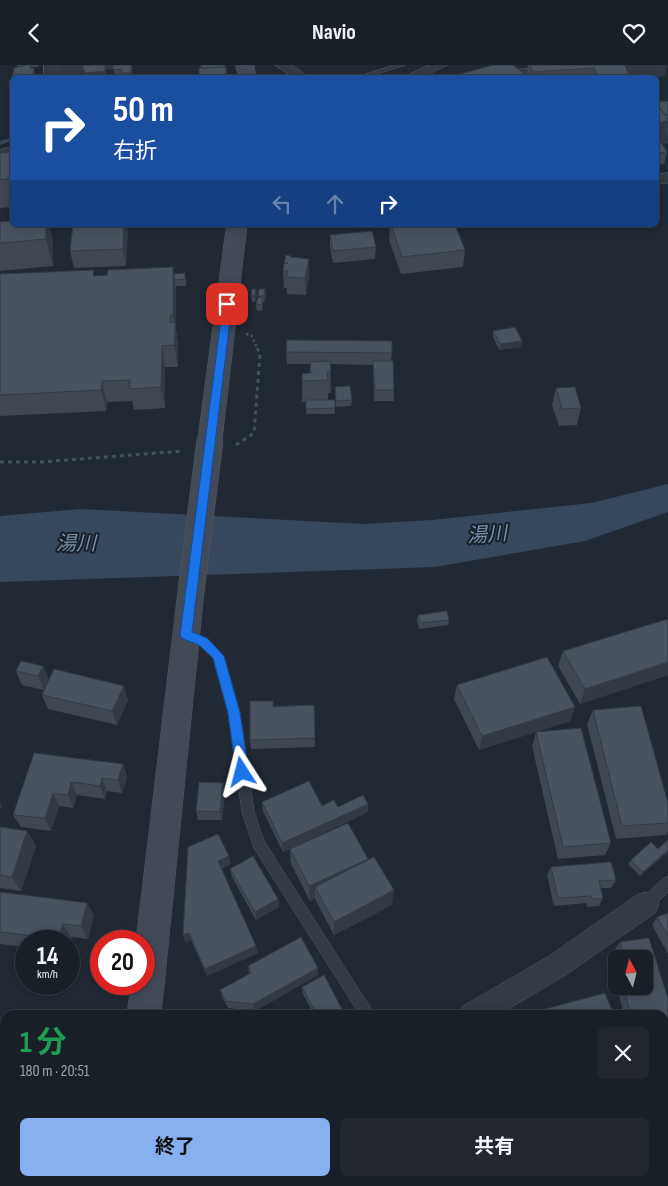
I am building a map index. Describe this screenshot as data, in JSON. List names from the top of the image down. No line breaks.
{"water":["湯川"],"north":"top","page":{"header":"Navio","turn":["50 m","右折"],"speed":"14 km/h","limit":"20","heading":["1 分","180 m · 20:51"],"buttons":["終了","共有"]}}
